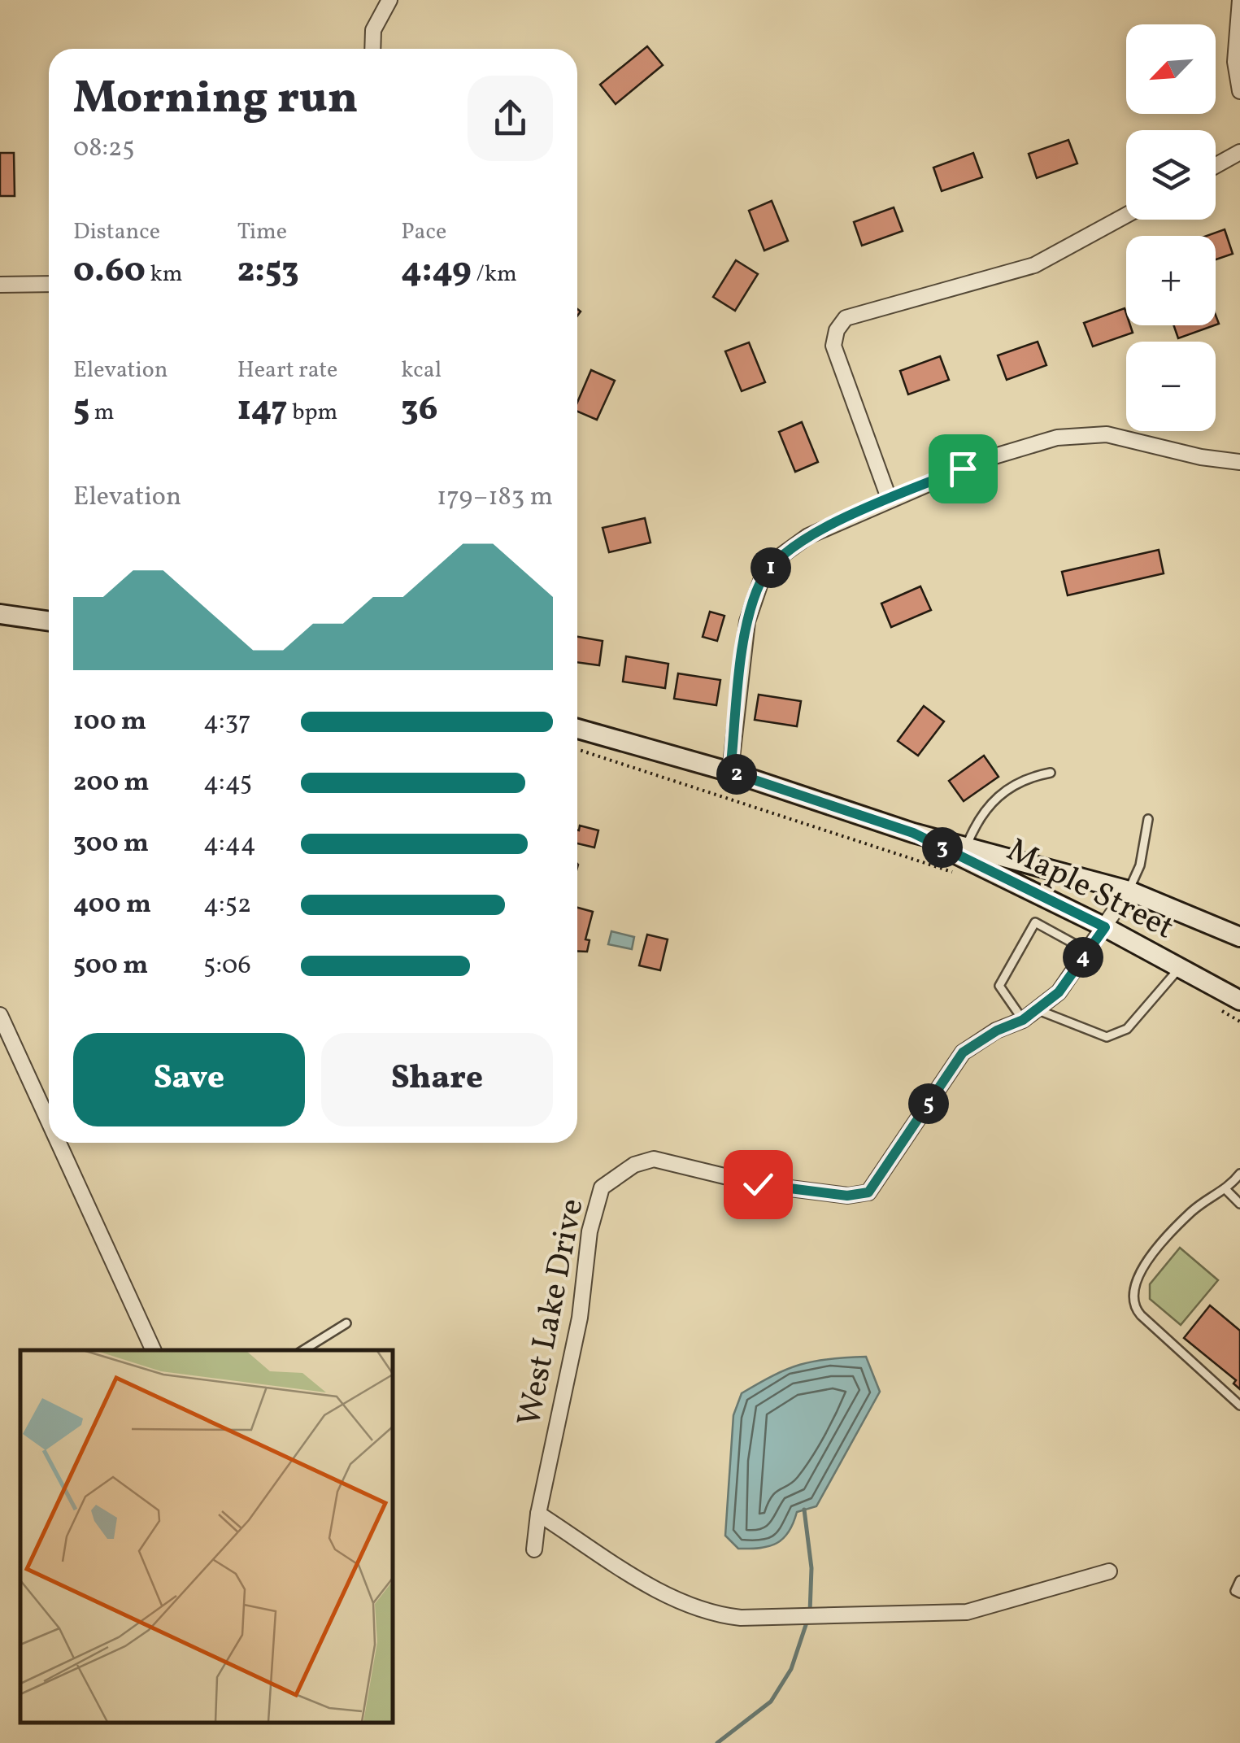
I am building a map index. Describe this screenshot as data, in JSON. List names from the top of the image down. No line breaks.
{"streets":{"main road":["Maple Street"],"street":["West Lake Drive"]},"crossings":[["Maple Street","West Lake Drive"]],"north":"bottom left","page":{"map_buttons":["+","−"],"heading":["Morning run","08:25"],"stats":[["Distance","0.60 km"],["Time","2:53"],["Pace","4:49 /km"],["Elevation","5 m"],["Heart rate","147 bpm"],["kcal","36"]],"chart":["Elevation","179–183 m"],"pins":["1","2","3","4","5"],"list":[{"name":"100 m","note":"4:37"},{"name":"200 m","note":"4:45"},{"name":"300 m","note":"4:44"},{"name":"400 m","note":"4:52"},{"name":"500 m","note":"5:06"}],"buttons":["Save","Share"]}}
